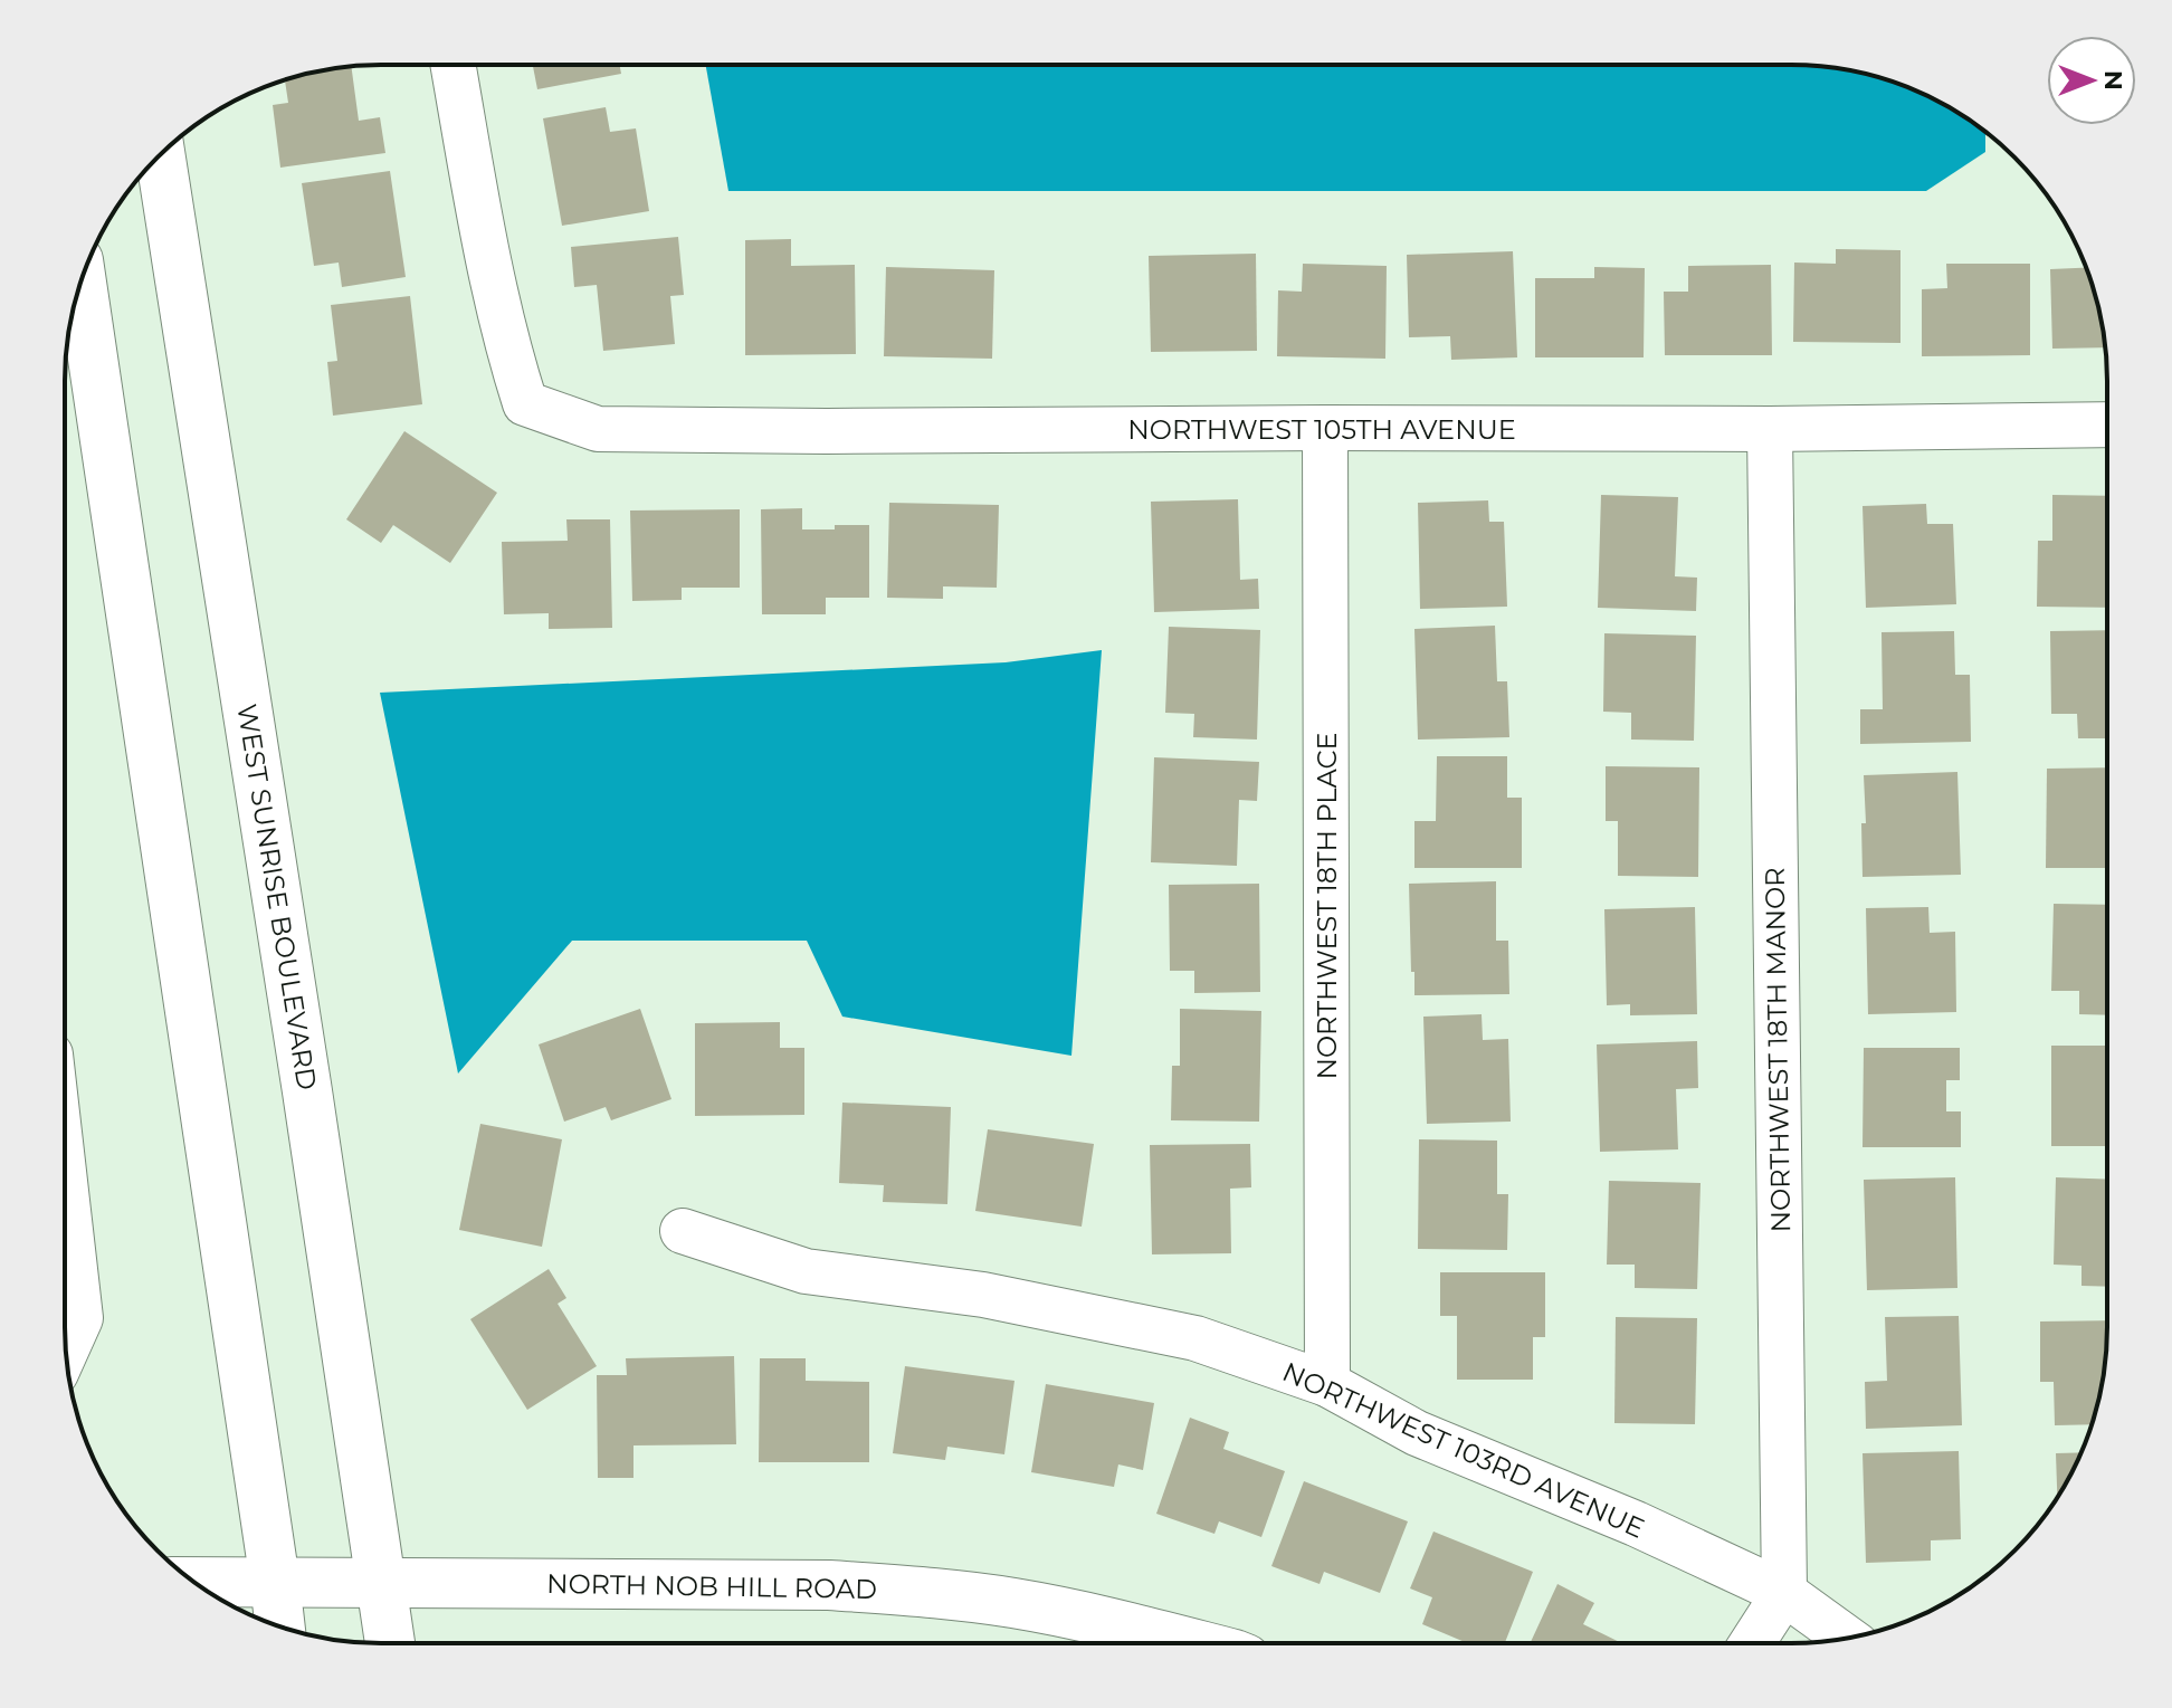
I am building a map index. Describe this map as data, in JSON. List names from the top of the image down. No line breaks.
{"streets":{"main road":["WEST SUNRISE BOULEVARD","NORTH NOB HILL ROAD"],"street":["NORTHWEST 105TH AVENUE","NORTHWEST 18TH PLACE","NORTHWEST 18TH MANOR","NORTHWEST 103RD AVENUE"]},"crossings":[["NORTHWEST 105TH AVENUE","NORTHWEST 18TH PLACE"],["NORTHWEST 105TH AVENUE","NORTHWEST 18TH MANOR"],["WEST SUNRISE BOULEVARD","NORTH NOB HILL ROAD"],["NORTHWEST 18TH PLACE","NORTHWEST 103RD AVENUE"],["NORTHWEST 18TH MANOR","NORTHWEST 103RD AVENUE"]],"north":"right"}
